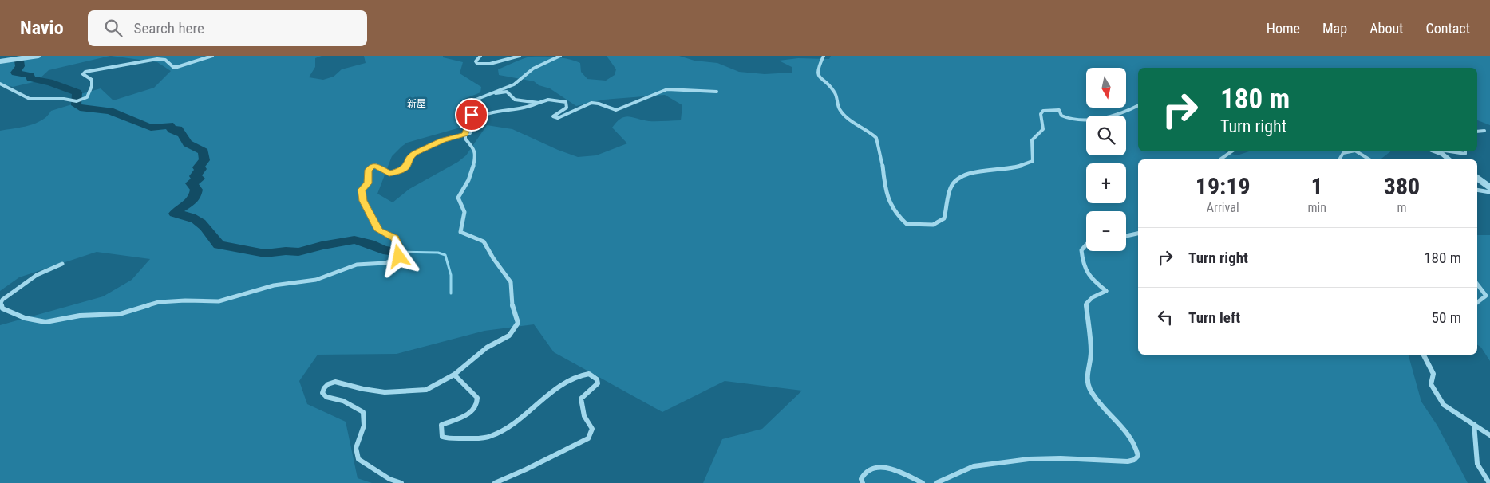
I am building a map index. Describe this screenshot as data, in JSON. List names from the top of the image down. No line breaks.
{"districts":["新屋"],"north":"bottom","page":{"header":"Navio","search":"Search here","nav":["Home","Map","About","Contact"],"map_buttons":["+","−"],"turn":["180 m","Turn right"],"eta":["19:19","Arrival","1","min","380","m"],"list":[{"name":"Turn right","value":"180 m"},{"name":"Turn left","value":"50 m"}]}}
